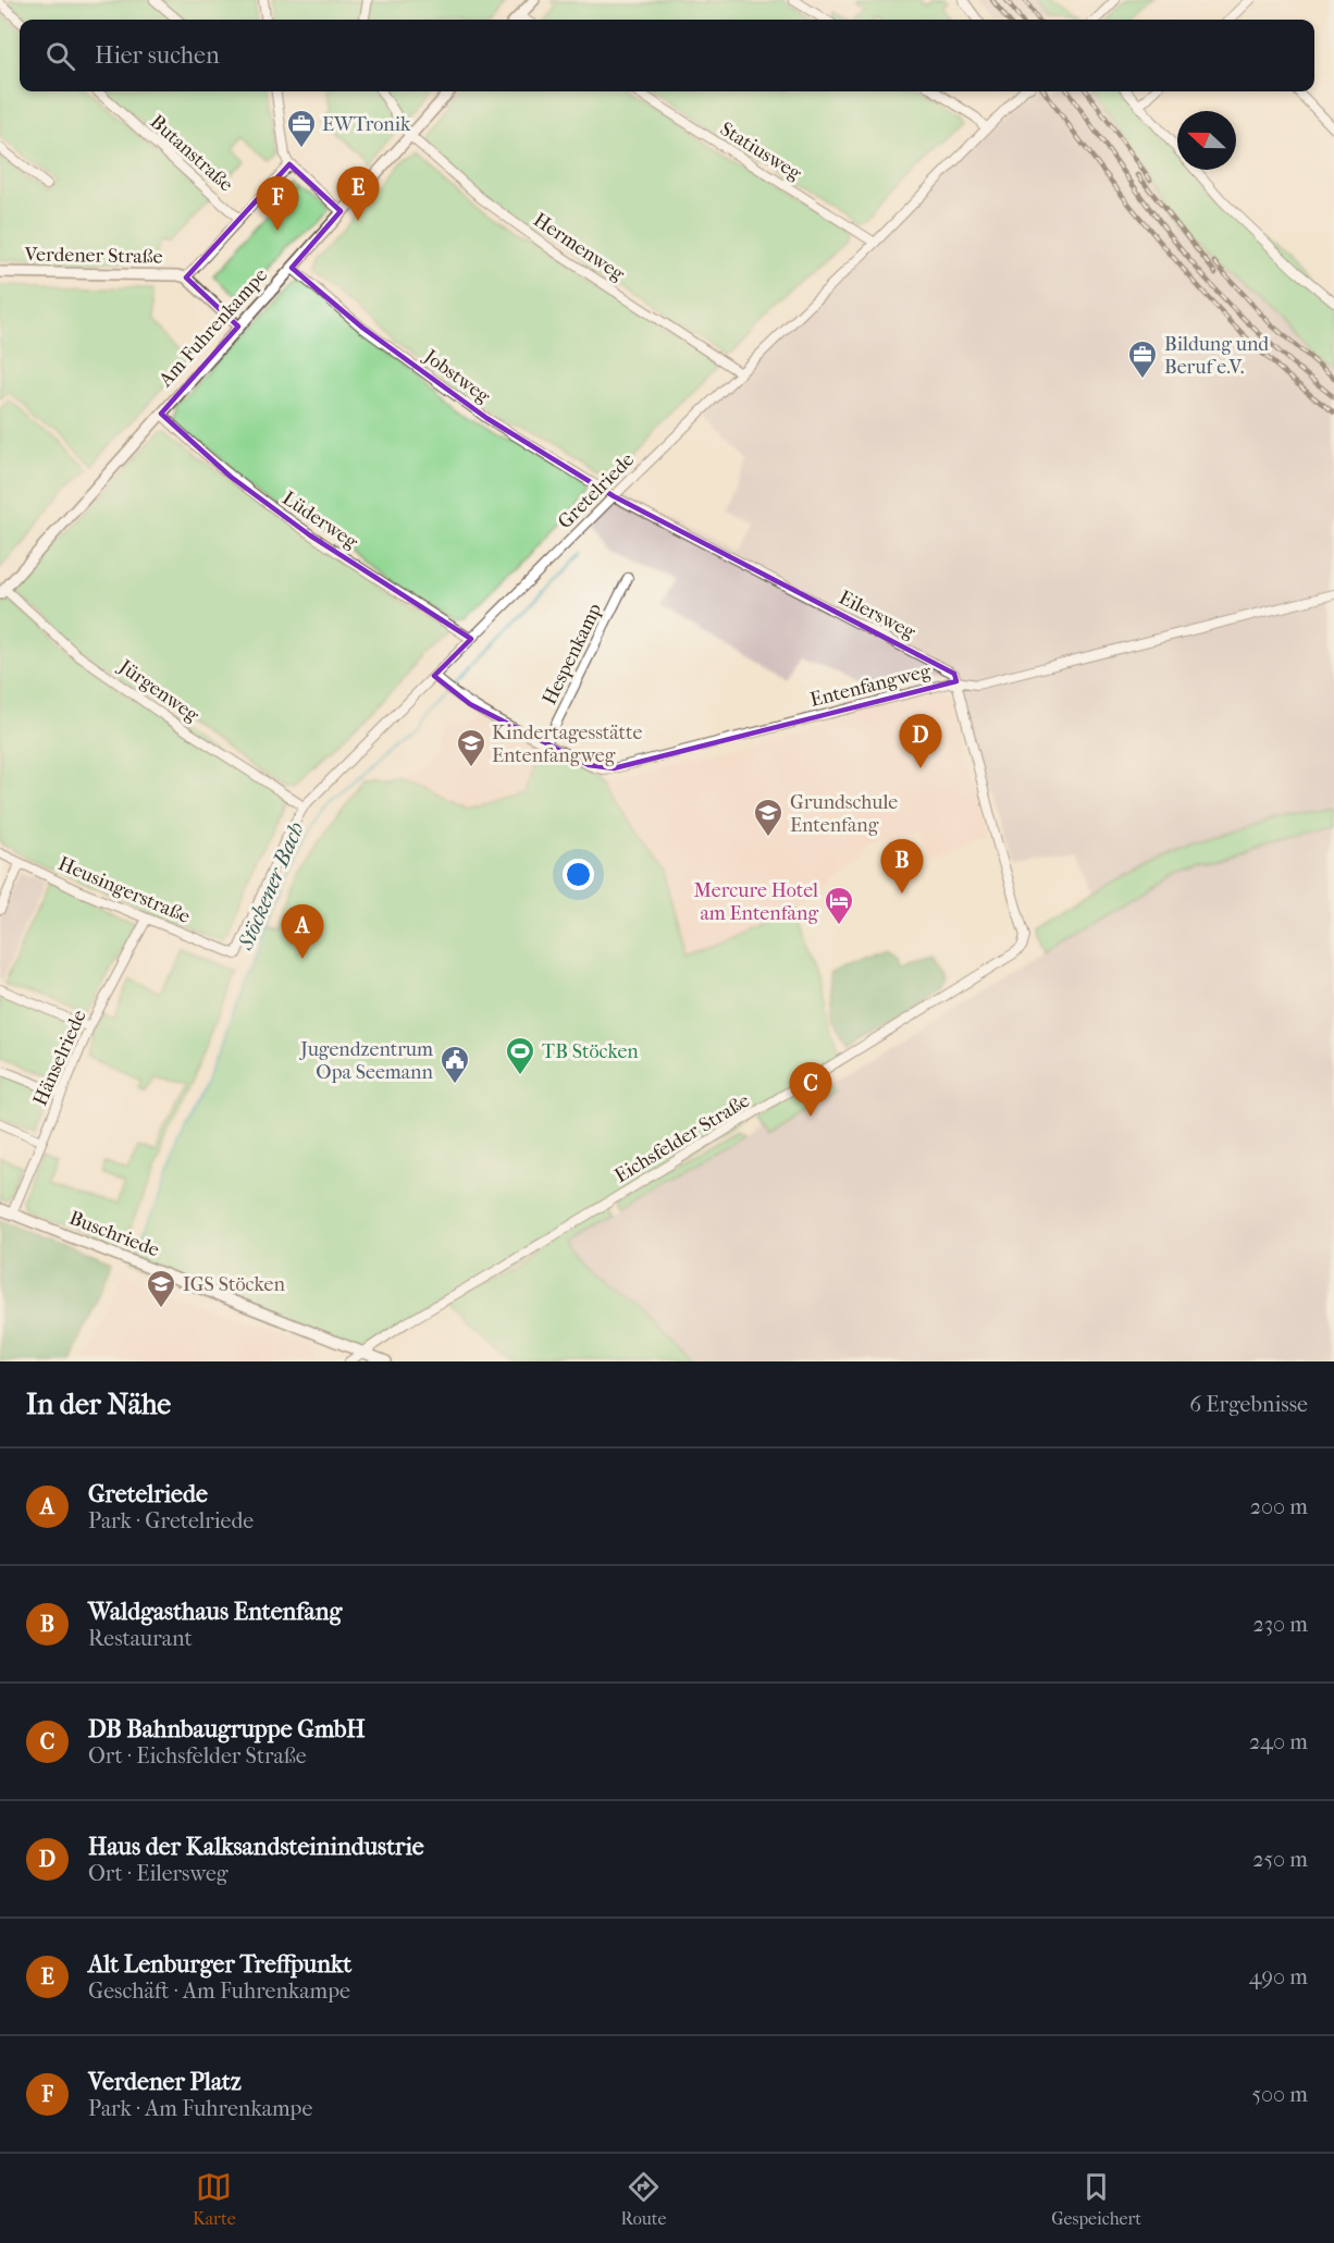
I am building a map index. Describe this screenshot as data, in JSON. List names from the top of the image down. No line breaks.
{"streets":{"street":["Statiusweg","Butanstraße","Hermenweg","Verdener Straße","Am Fuhrenkampe","Jobstweg","Gretelriede","Lüderweg","Eilersweg","Hespenkamp","Entenfangweg","Jürgenweg","Heusingerstraße","Hänselriede","Eichsfelder Straße","Buschriede"]},"crossings":[["Statiusweg","Gretelriede"],["Hermenweg","Am Fuhrenkampe"],["Hermenweg","Gretelriede"],["Am Fuhrenkampe","Jobstweg"],["Am Fuhrenkampe","Lüderweg"],["Am Fuhrenkampe","Jürgenweg"],["Jobstweg","Gretelriede"],["Jobstweg","Eilersweg"],["Gretelriede","Lüderweg"],["Gretelriede","Eilersweg"],["Gretelriede","Entenfangweg"],["Gretelriede","Jürgenweg"],["Gretelriede","Heusingerstraße"],["Eilersweg","Entenfangweg"],["Eilersweg","Eichsfelder Straße"],["Hespenkamp","Entenfangweg"],["Entenfangweg","Eichsfelder Straße"],["Heusingerstraße","Hänselriede"],["Hänselriede","Buschriede"],["Eichsfelder Straße","Buschriede"]],"water":["Stöckener Bach"],"places":{"office":["EWTronik","Bildung und Beruf e.V."],"school or university":["Kindertagesstätte Entenfangweg","Grundschule Entenfang","IGS Stöcken"],"hotel":["Mercure Hotel am Entenfang"],"sports":["TB Stöcken"],"public building":["Jugendzentrum Opa Seemann"]},"north":"left","page":{"search":"Hier suchen","pins":["E","F","D","B","A","C"],"heading":["In der Nähe","6 Ergebnisse"],"list":[{"mark":"A","name":"Gretelriede","note":"Park · Gretelriede","value":"200 m"},{"mark":"B","name":"Waldgasthaus Entenfang","note":"Restaurant","value":"230 m"},{"mark":"C","name":"DB Bahnbaugruppe GmbH","note":"Ort · Eichsfelder Straße","value":"240 m"},{"mark":"D","name":"Haus der Kalksandsteinindustrie","note":"Ort · Eilersweg","value":"250 m"},{"mark":"E","name":"Alt Lenburger Treffpunkt","note":"Geschäft · Am Fuhrenkampe","value":"490 m"},{"mark":"F","name":"Verdener Platz","note":"Park · Am Fuhrenkampe","value":"500 m"}],"nav":["Karte","Route","Gespeichert"]}}
